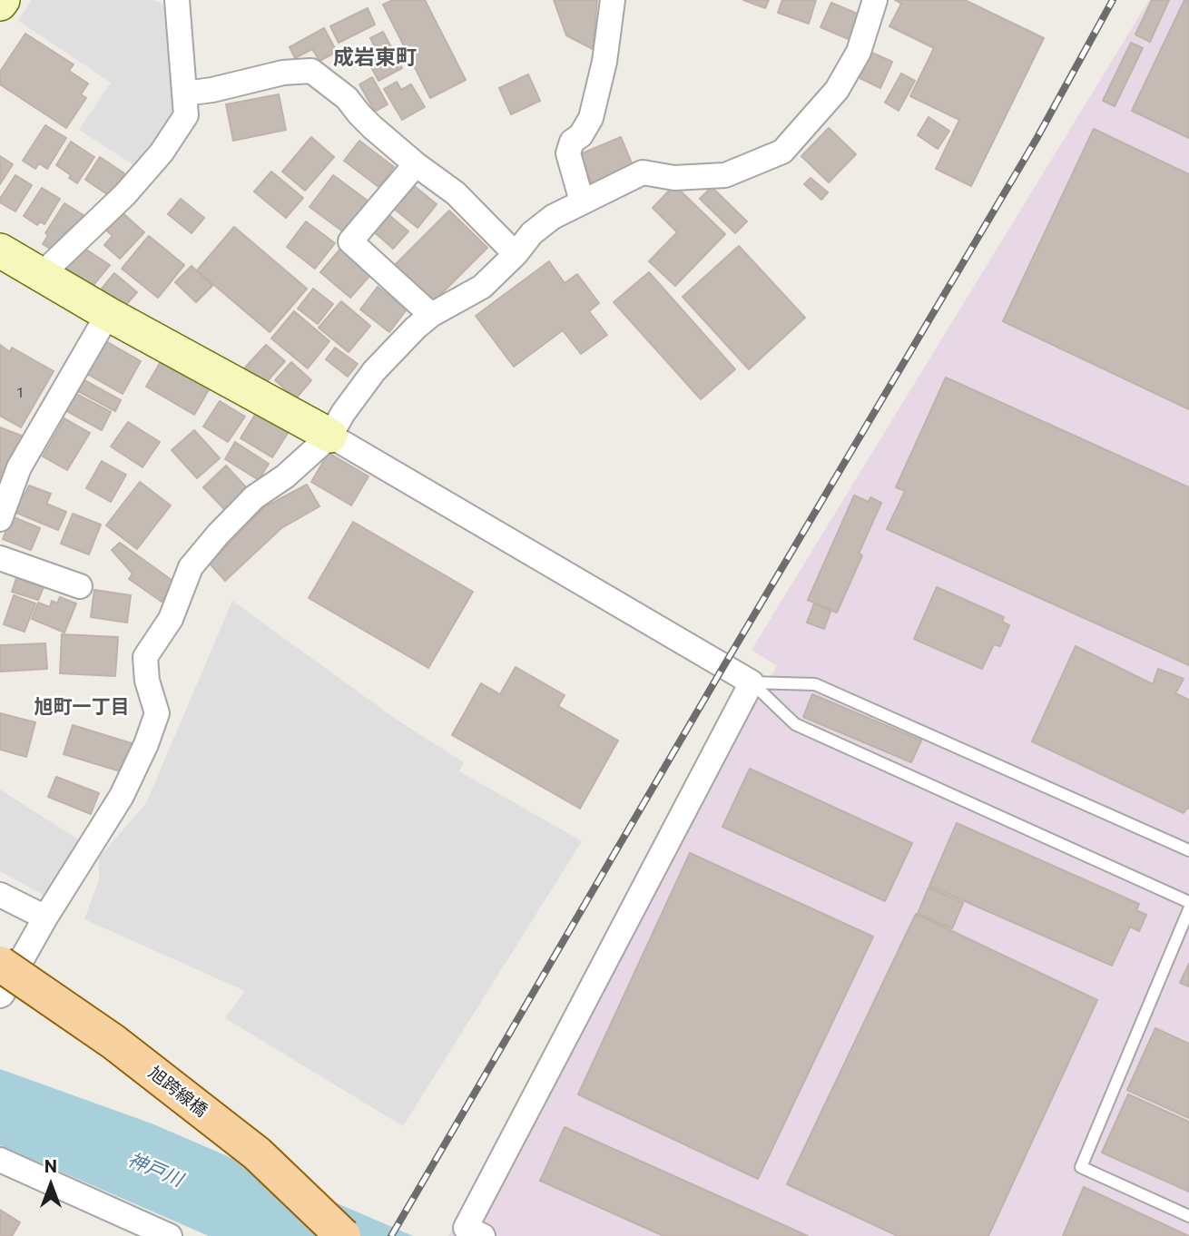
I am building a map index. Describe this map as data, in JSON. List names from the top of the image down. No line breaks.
{"streets":{"main road":["旭跨線橋"]},"districts":["成岩東町","旭町一丁目"],"water":["神戸川"],"house_numbers":["1"],"north":"top"}
